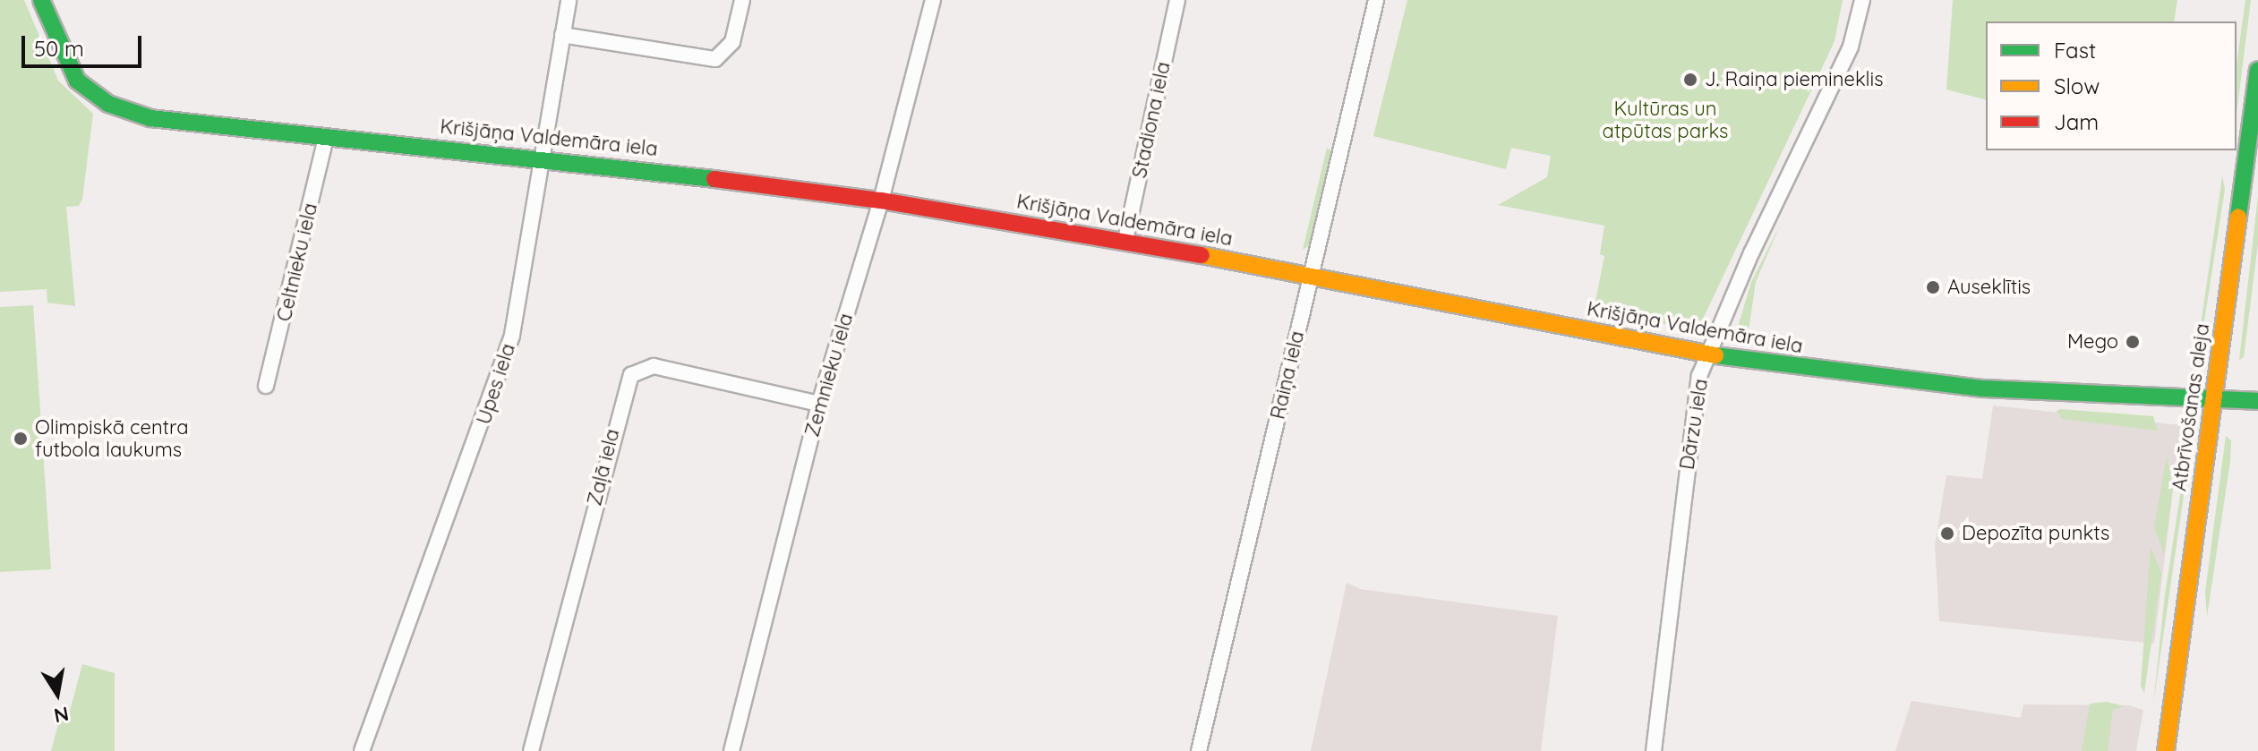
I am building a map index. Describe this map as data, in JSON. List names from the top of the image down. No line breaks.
{"streets":{"street":["Stadiona iela","Krišjāņa Valdemāra iela","Celtnieku iela","Zemnieku iela","Raiņa iela","Upes iela","Atbrīvošanas aleja","Dārzu iela","Zaļā iela"]},"crossings":[["Stadiona iela","Krišjāņa Valdemāra iela"],["Krišjāņa Valdemāra iela","Celtnieku iela"],["Krišjāņa Valdemāra iela","Zemnieku iela"],["Krišjāņa Valdemāra iela","Raiņa iela"],["Krišjāņa Valdemāra iela","Upes iela"],["Krišjāņa Valdemāra iela","Atbrīvošanas aleja"],["Krišjāņa Valdemāra iela","Dārzu iela"],["Zemnieku iela","Zaļā iela"]],"parks":["Kultūras un atpūtas parks"],"places":["J. Raiņa piemineklis","Auseklītis","Mego","Olimpiskā centra futbola laukums","Depozīta punkts"],"legend":["Fast","Slow","Jam"],"scale_bar":"50 m","north":"bottom"}
